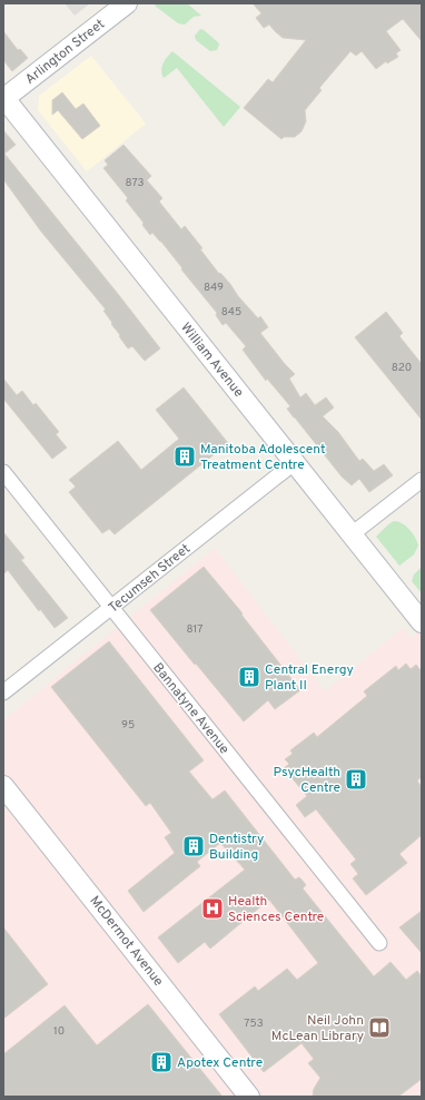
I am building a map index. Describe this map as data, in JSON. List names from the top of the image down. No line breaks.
{"streets":{"main road":["Arlington Street","William Avenue","McDermot Avenue"],"street":["Tecumseh Street","Bannatyne Avenue"]},"crossings":[["Arlington Street","William Avenue"],["William Avenue","Tecumseh Street"],["Tecumseh Street","Bannatyne Avenue"]],"places":{"building":["Manitoba Adolescent Treatment Centre","Central Energy Plant II","PsycHealth Centre","Dentistry Building","Apotex Centre"],"hospital":["Health Sciences Centre"],"library":["Neil John McLean Library"]},"house_numbers":["873","849","845","820","817","95","753","10"]}
